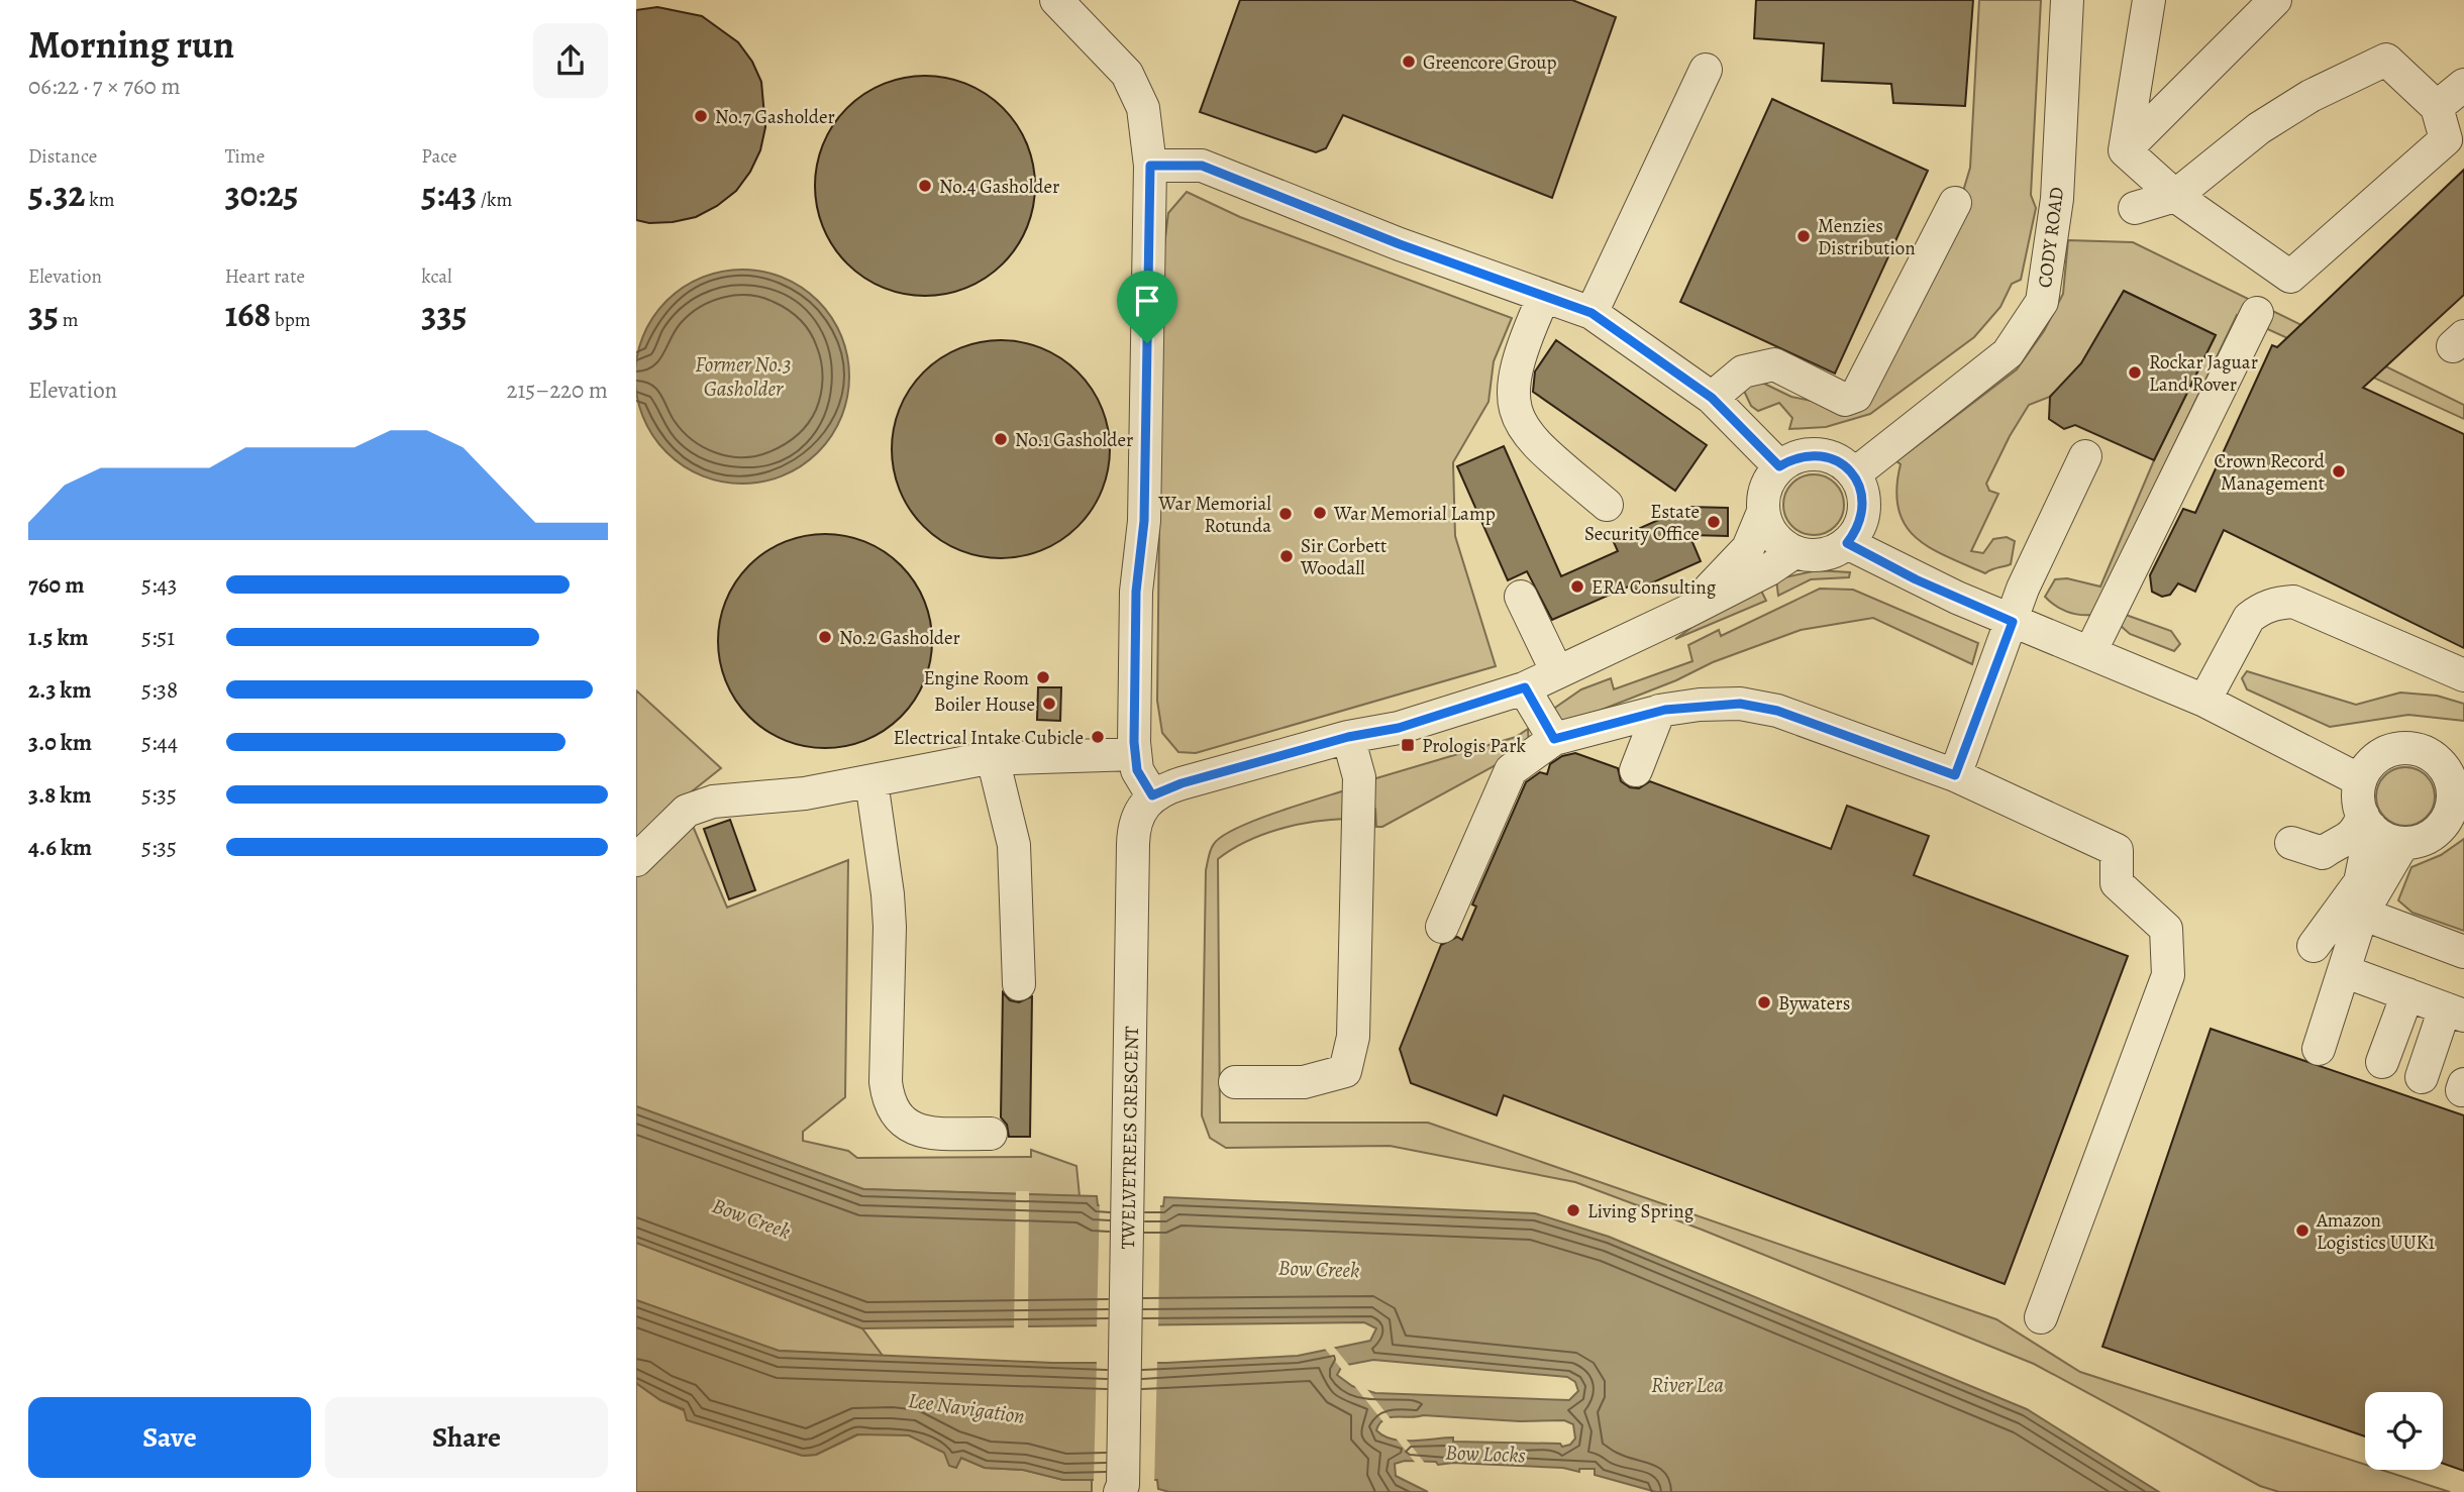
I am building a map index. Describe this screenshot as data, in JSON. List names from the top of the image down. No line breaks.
{"streets":{"street":["CODY ROAD","TWELVETREES CRESCENT"]},"water":["Former No.3 Gasholder","Bow Creek","River Lea","Lee Navigation","Bow Locks"],"places":{"other":["Greencore Group","No.7 Gasholder","No.4 Gasholder","Menzies Distribution","Rockar Jaguar Land Rover","No.1 Gasholder","Crown Record Management","War Memorial Lamp","War Memorial Rotunda","Estate Security Office","Sir Corbett Woodall","ERA Consulting","No.2 Gasholder","Engine Room","Boiler House","Electrical Intake Cubicle","Bywaters","Living Spring","Amazon Logistics UUK1"],"transit":["Prologis Park"]},"page":{"heading":["Morning run","06:22 · 7 × 760 m"],"stats":[["Distance","5.32 km"],["Time","30:25"],["Pace","5:43 /km"],["Elevation","35 m"],["Heart rate","168 bpm"],["kcal","335"]],"chart":["Elevation","215–220 m"],"list":[{"name":"760 m","note":"5:43"},{"name":"1.5 km","note":"5:51"},{"name":"2.3 km","note":"5:38"},{"name":"3.0 km","note":"5:44"},{"name":"3.8 km","note":"5:35"},{"name":"4.6 km","note":"5:35"}],"buttons":["Save","Share"]}}
